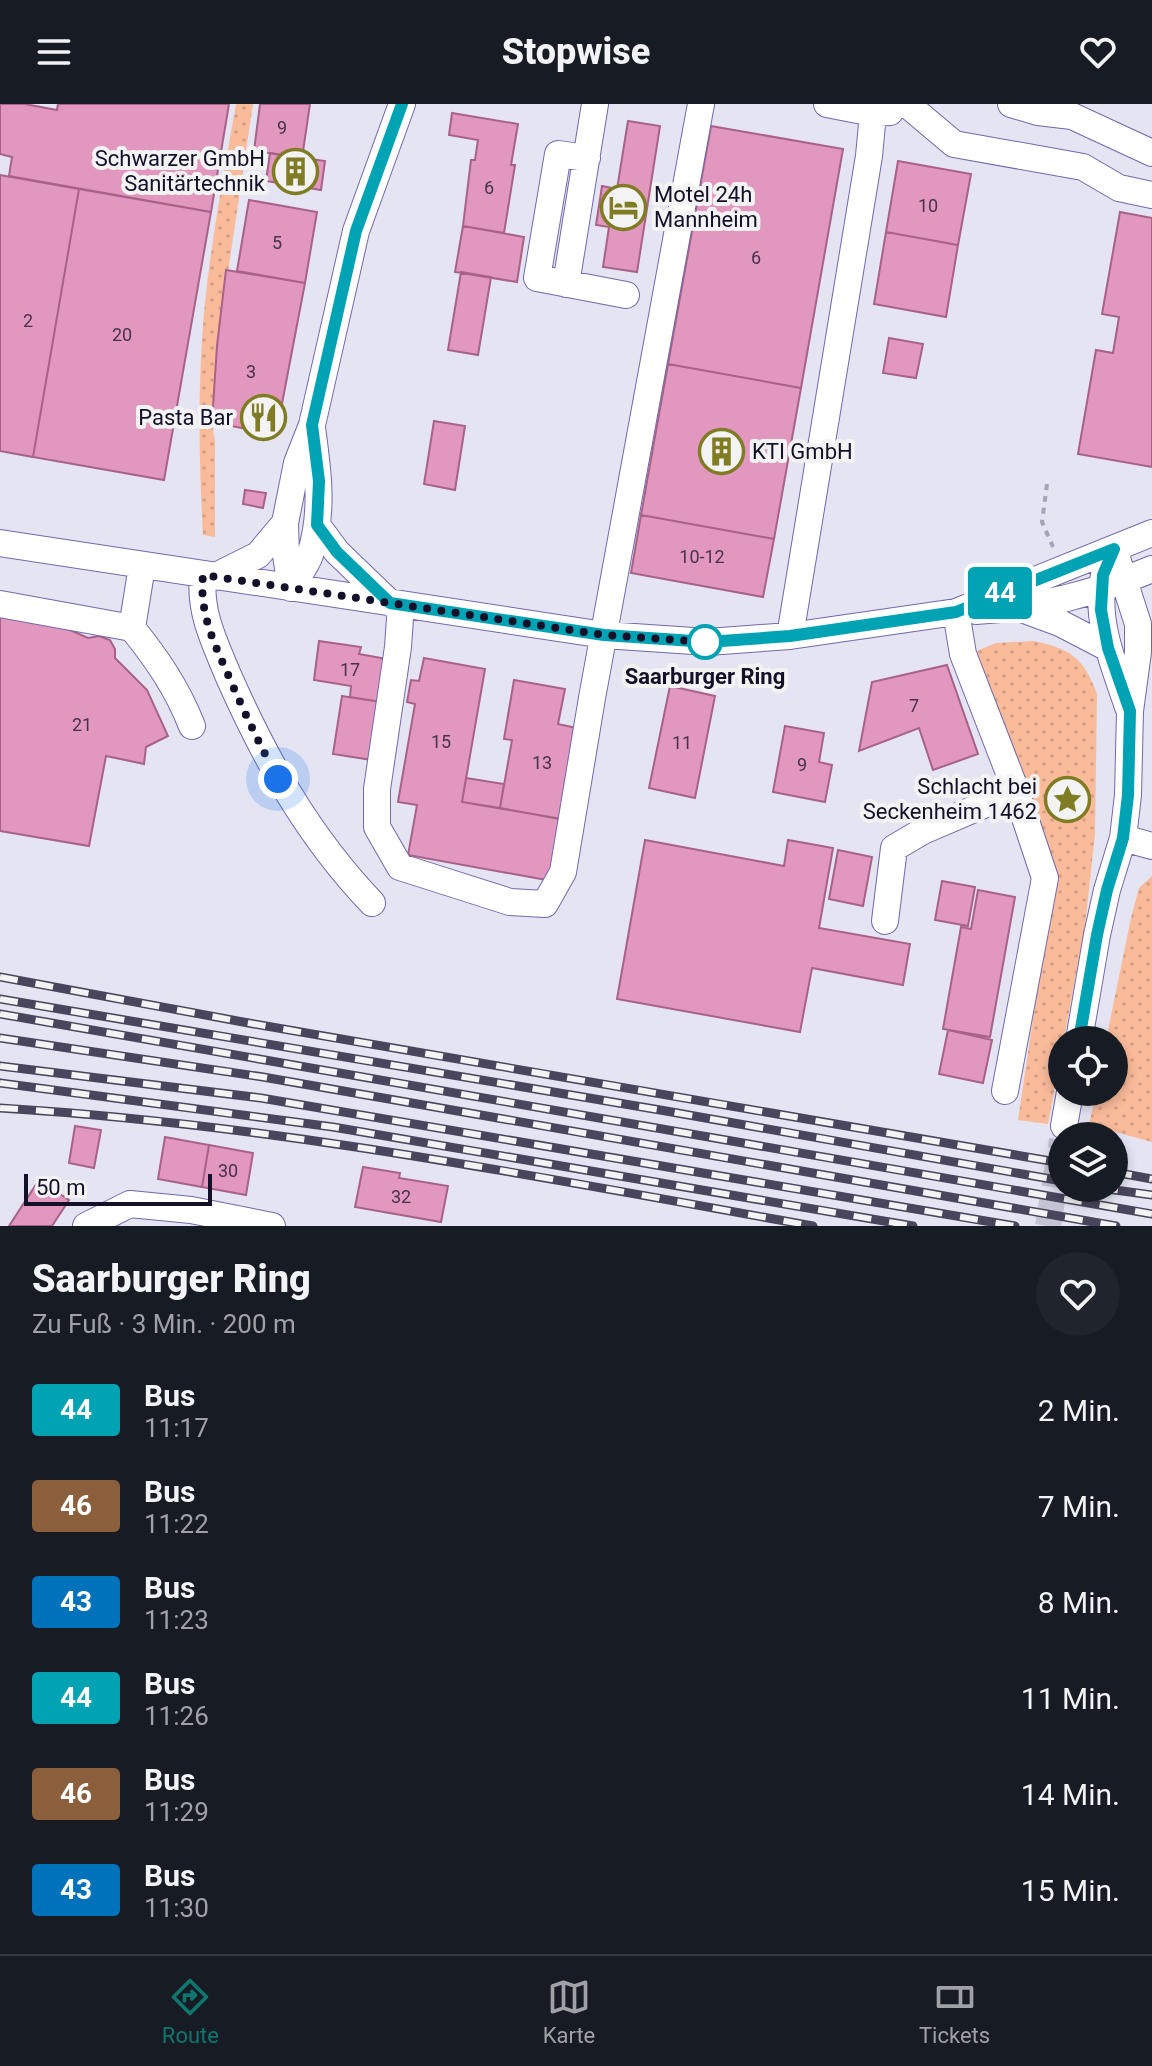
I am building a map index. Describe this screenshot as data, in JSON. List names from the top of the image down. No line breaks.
{"places":{"building":["Schwarzer GmbH Sanitärtechnik","KTI GmbH"],"hotel":["Motel 24h Mannheim"],"restaurant":["Pasta Bar"],"other":["Saarburger Ring"],"place":["Schlacht bei Seckenheim 1462"]},"lines":["bus line 44"],"house_numbers":["9","6","10","5","6","2","20","3","10-12","17","7","21","15","11","13","9","30","32"],"scale_bar":"50 m","page":{"header":"Stopwise","on_map":"44","scale":"50 m","heading":["Saarburger Ring","Zu Fuß · 3 Min. · 200 m"],"list":[{"mark":"44","name":"Bus","note":"11:17","value":"2 Min."},{"mark":"46","name":"Bus","note":"11:22","value":"7 Min."},{"mark":"43","name":"Bus","note":"11:23","value":"8 Min."},{"mark":"44","name":"Bus","note":"11:26","value":"11 Min."},{"mark":"46","name":"Bus","note":"11:29","value":"14 Min."},{"mark":"43","name":"Bus","note":"11:30","value":"15 Min."}],"tabs":["Route","Karte","Tickets"]}}
